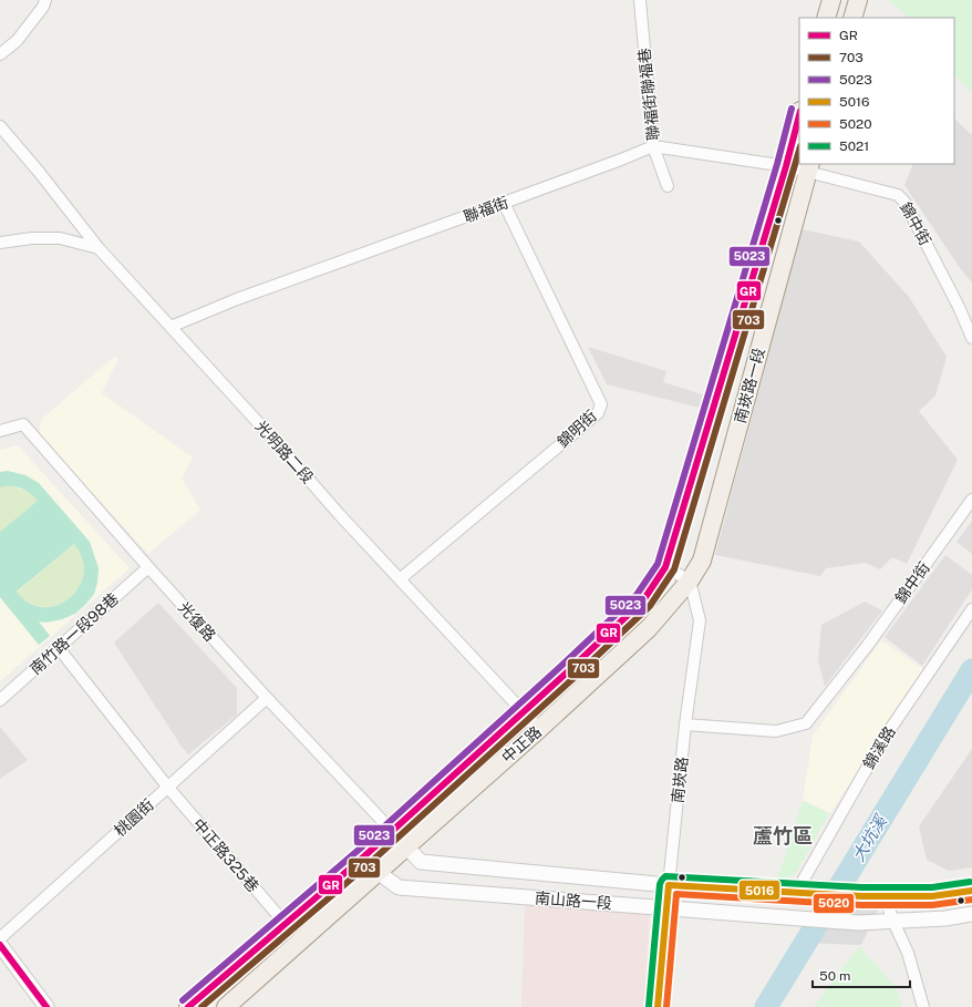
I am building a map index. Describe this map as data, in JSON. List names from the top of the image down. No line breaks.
{"streets":{"main road":["南崁路一段","中正路"],"street":["聯福街聯福巷","聯福街","錦中街","錦明街","光明路二段","光復路","南竹路一段98巷","錦溪路","南崁路","桃園街","中正路325巷","南山路一段"]},"crossings":[["聯福街聯福巷","聯福街"],["聯福街","錦明街"],["聯福街","光明路二段"],["錦中街","南崁路一段"],["錦中街","南崁路"],["南崁路一段","中正路"],["南崁路一段","南崁路"],["錦明街","光明路二段"],["光明路二段","中正路"],["光復路","南竹路一段98巷"],["光復路","中正路"],["光復路","桃園街"],["光復路","南山路一段"],["南竹路一段98巷","中正路325巷"],["中正路","南崁路"],["中正路","中正路325巷"],["中正路","南山路一段"],["錦溪路","南山路一段"],["南崁路","南山路一段"],["桃園街","中正路325巷"]],"districts":["蘆竹區"],"water":["大坑溪"],"lines":["transit line 5023","transit line GR","transit line 703","transit line 5021","transit line 5016","transit line 5020"],"legend":["GR","703","5023","5016","5020","5021"],"scale_bar":"50 m"}
